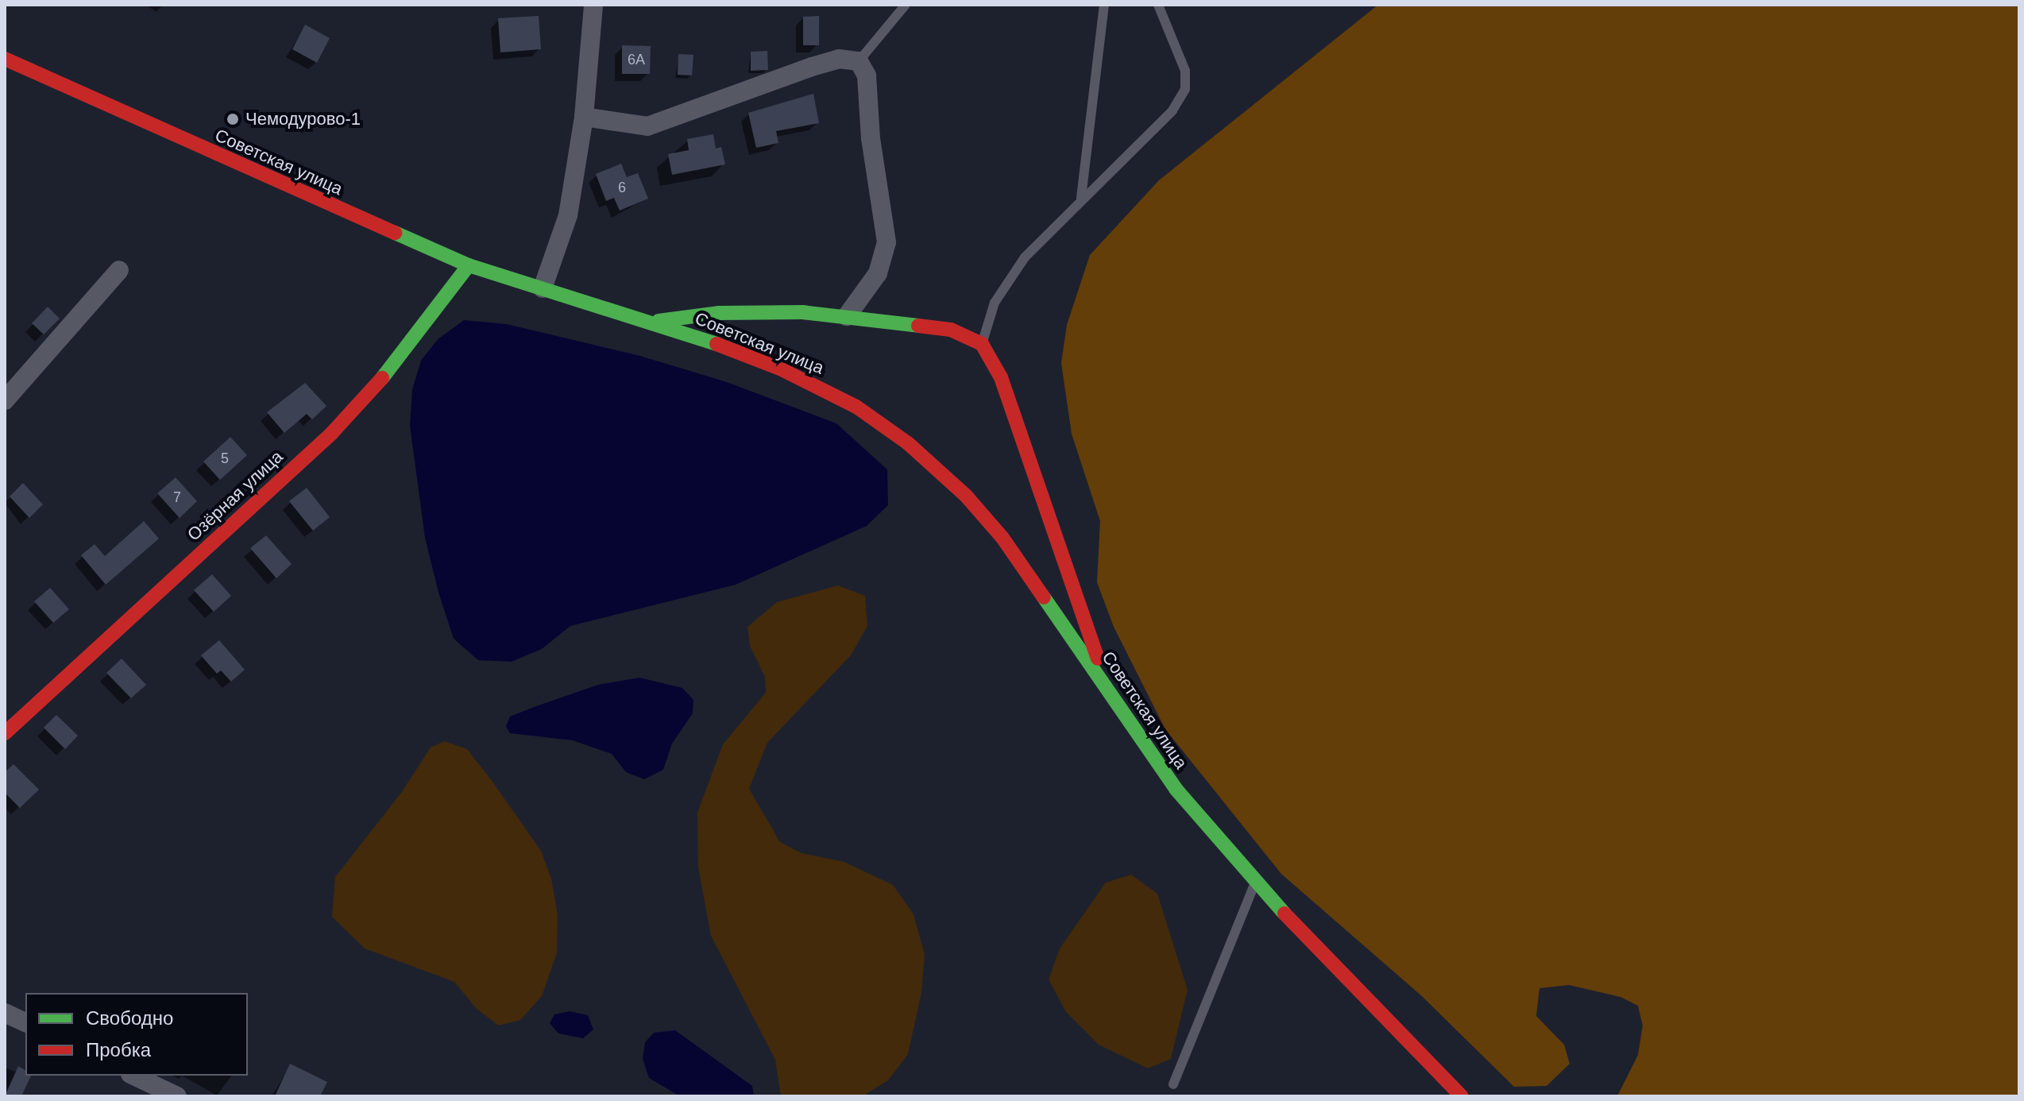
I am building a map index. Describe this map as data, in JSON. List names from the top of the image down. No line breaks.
{"streets":{"street":["Советская улица","Озёрная улица"]},"crossings":[["Советская улица","Озёрная улица"]],"places":["Чемодурово-1"],"house_numbers":["6А","6","5","7"],"legend":["Свободно","Пробка"]}
